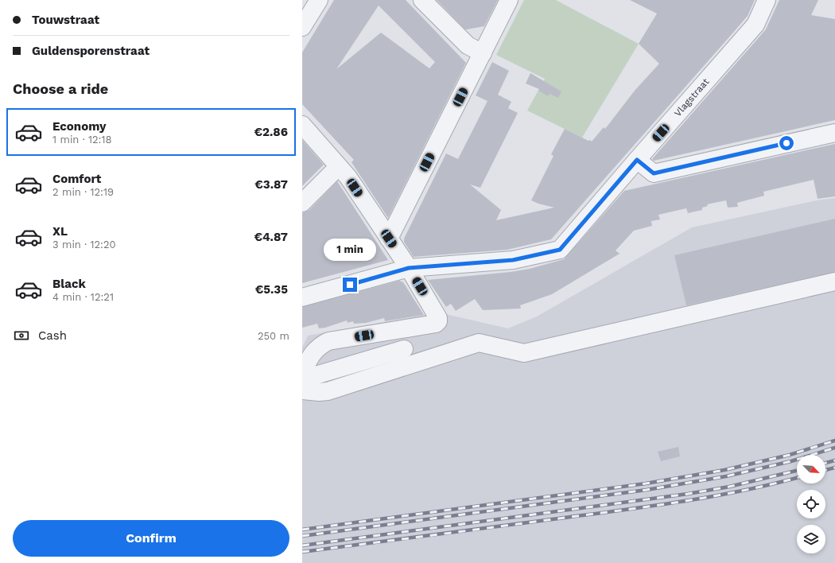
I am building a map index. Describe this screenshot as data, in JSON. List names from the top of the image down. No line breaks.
{"streets":{"street":["Vlagstraat"]},"north":"bottom right","page":{"banner":["Touwstraat","Guldensporenstraat"],"heading":"Choose a ride","list":[{"name":"Economy","note":"1 min · 12:18","value":"€2.86"},{"name":"Comfort","note":"2 min · 12:19","value":"€3.87"},{"name":"XL","note":"3 min · 12:20","value":"€4.87"},{"name":"Black","note":"4 min · 12:21","value":"€5.35"}],"bubble":"1 min","pay":["Cash","250 m"],"buttons":"Confirm"}}
